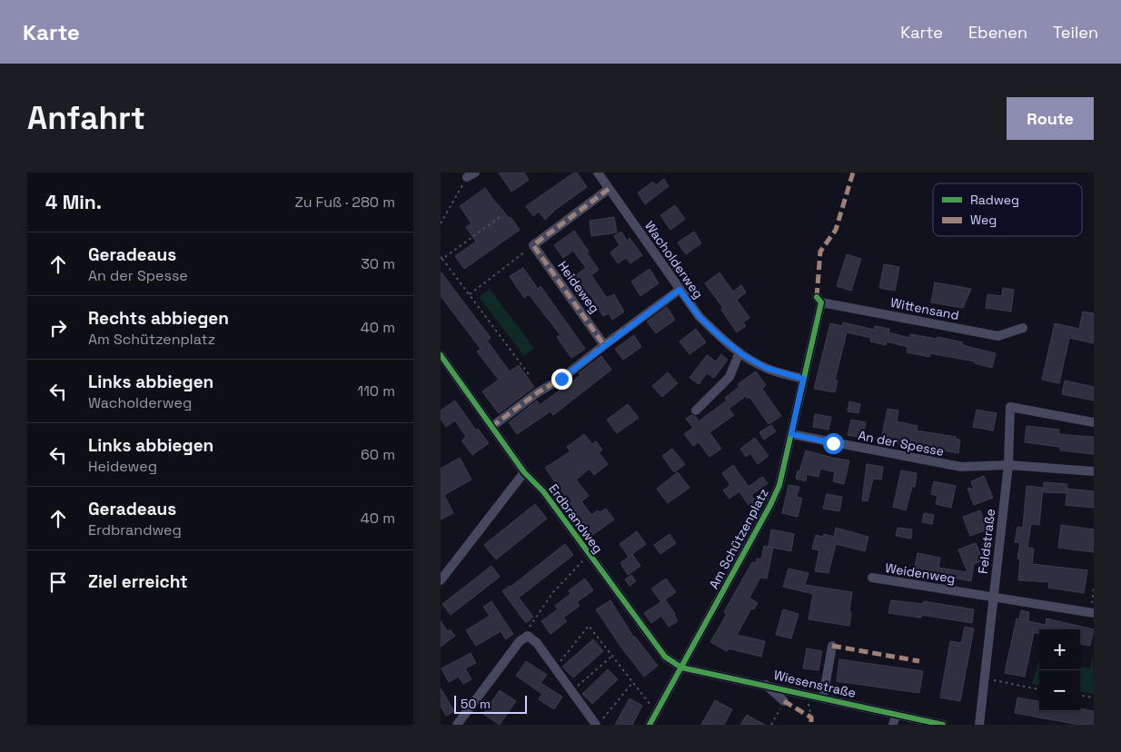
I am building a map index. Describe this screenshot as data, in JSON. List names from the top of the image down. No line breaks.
{"streets":{"street":["Wacholderweg","Heideweg","Wittensand","An der Spesse","Erdbrandweg","Am Schützenplatz","Feldstraße","Weidenweg","Wiesenstraße"]},"crossings":[["Wacholderweg","Am Schützenplatz"],["Wittensand","Am Schützenplatz"],["An der Spesse","Am Schützenplatz"],["An der Spesse","Feldstraße"],["Erdbrandweg","Am Schützenplatz"],["Erdbrandweg","Wiesenstraße"],["Am Schützenplatz","Wiesenstraße"],["Feldstraße","Weidenweg"]],"legend":["Radweg","Weg"],"scale_bar":"50 m","page":{"header":"Karte","nav":["Karte","Ebenen","Teilen"],"buttons":"Route","title":"Anfahrt","heading":["4 Min.","Zu Fuß · 280 m"],"list":[["Geradeaus","An der Spesse","30 m"],["Rechts abbiegen","Am Schützenplatz","40 m"],["Links abbiegen","Wacholderweg","110 m"],["Links abbiegen","Heideweg","60 m"],["Geradeaus","Erdbrandweg","40 m"],"Ziel erreicht"],"map_buttons":["+","−"],"scale":"50 m"}}
